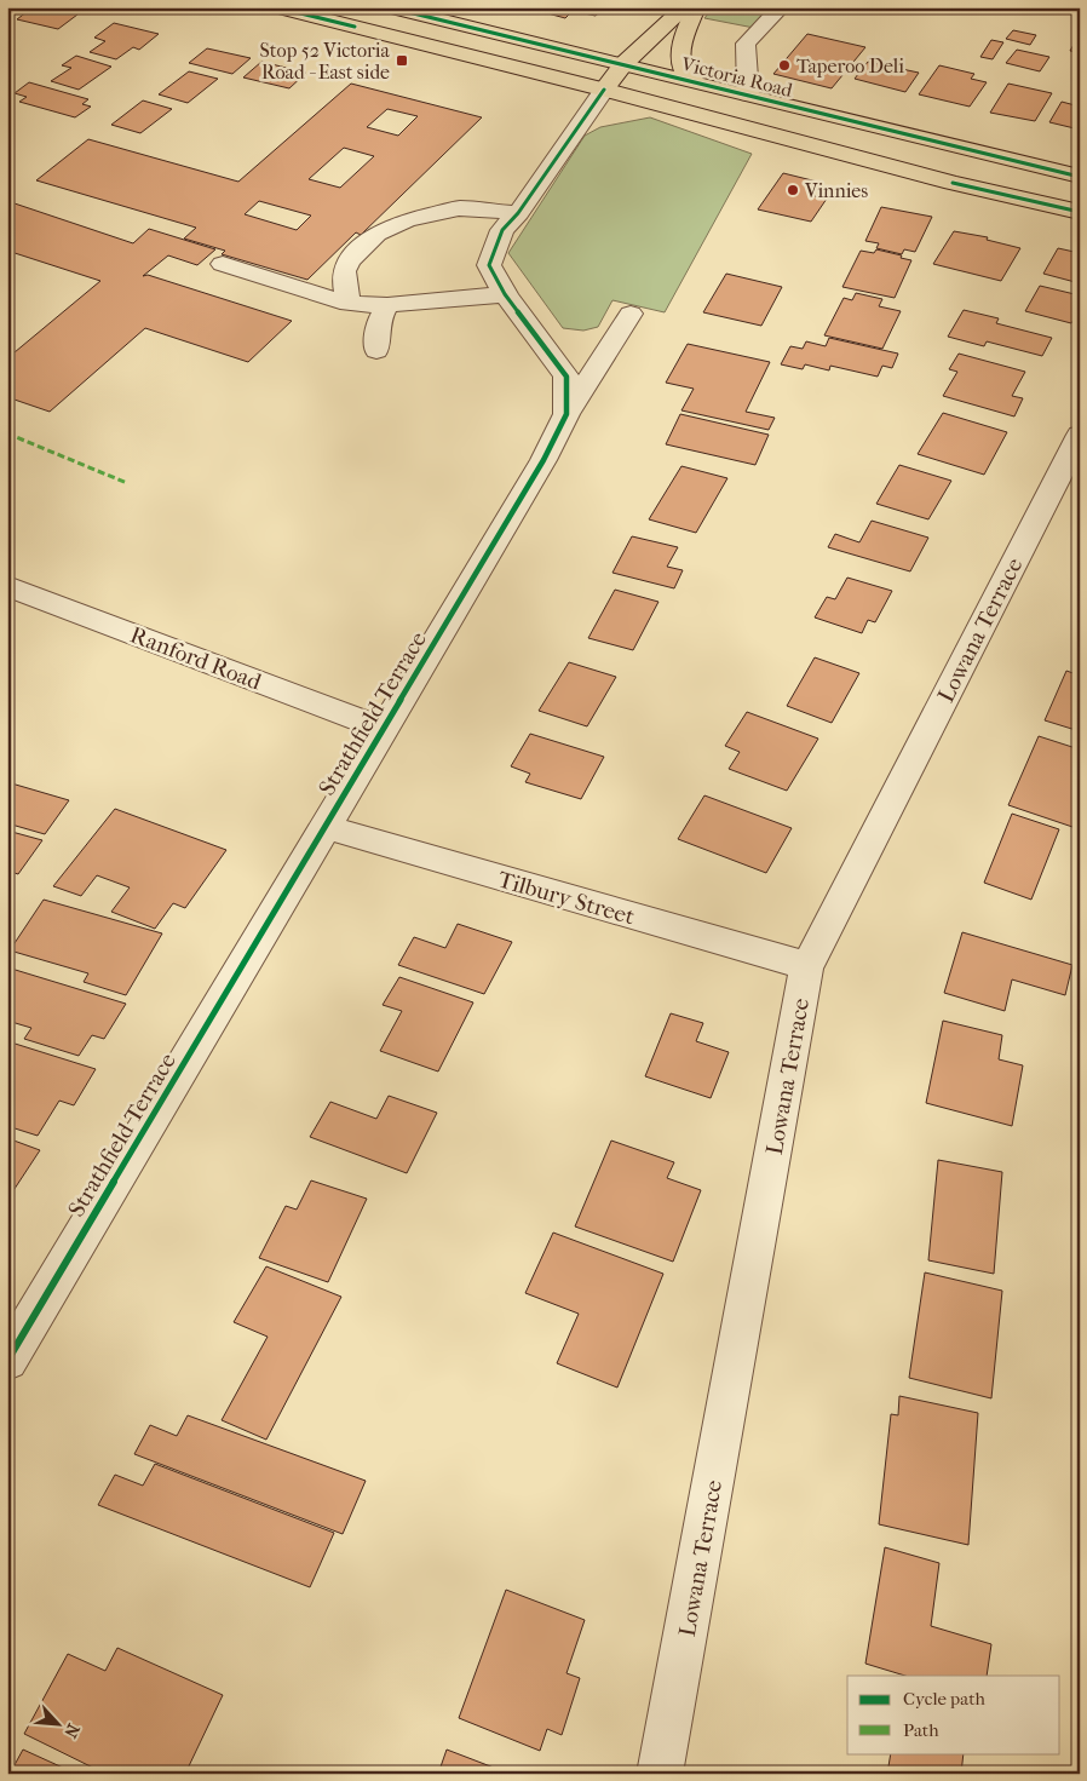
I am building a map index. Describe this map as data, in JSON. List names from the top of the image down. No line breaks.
{"streets":{"main road":["Victoria Road","Strathfield Terrace"],"street":["Lowana Terrace","Ranford Road","Tilbury Street"]},"crossings":[["Victoria Road","Strathfield Terrace"],["Lowana Terrace","Tilbury Street"],["Ranford Road","Strathfield Terrace"],["Strathfield Terrace","Tilbury Street"]],"places":{"transit":["Stop 52 Victoria Road - East side"],"other":["Taperoo Deli","Vinnies"]},"legend":["Cycle path","Path"],"north":"bottom right"}
